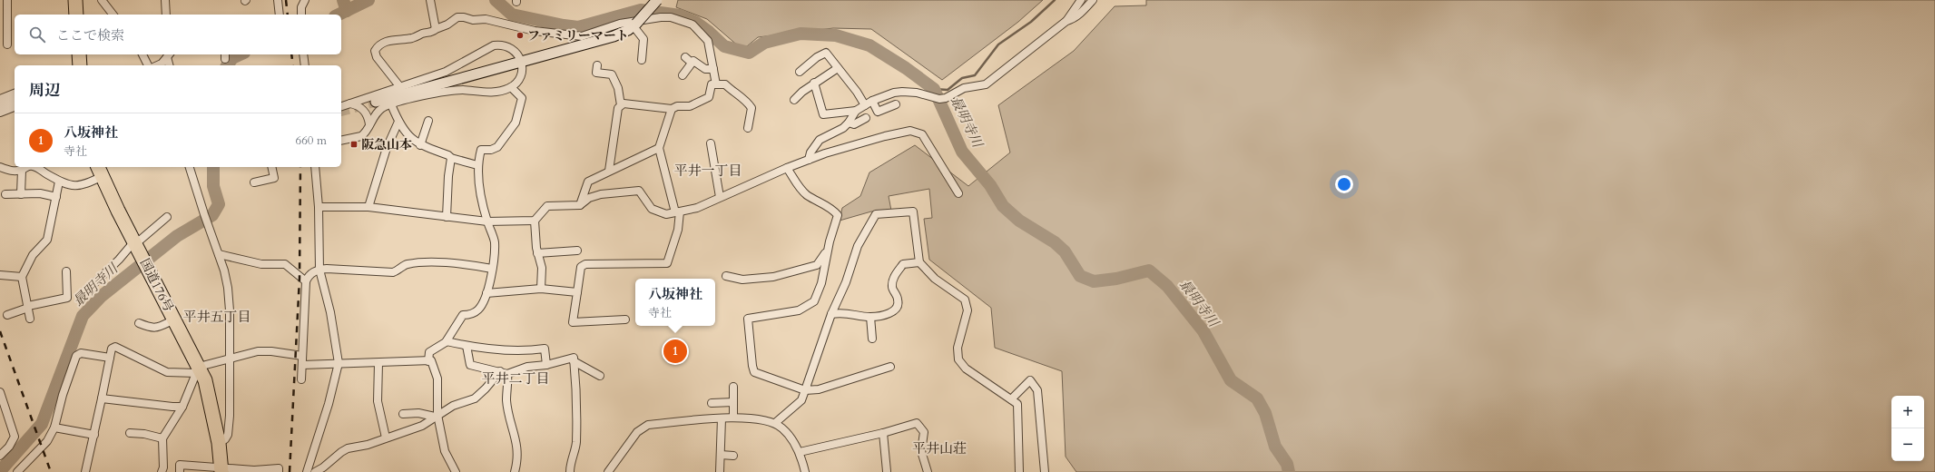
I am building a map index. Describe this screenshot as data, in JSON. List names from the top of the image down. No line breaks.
{"streets":{"highway":["国道176号"]},"districts":["平井一丁目","平井五丁目","平井二丁目","平井山荘"],"water":["最明寺川"],"places":{"other":["ファミリーマート"],"transit":["阪急山本"]},"page":{"search":"ここで検索","heading":"周辺","list":[{"mark":"1","name":"八坂神社","note":"寺社","value":"660 m"}],"popup":["八坂神社","寺社"],"pins":"1","map_buttons":["+","−"]}}
